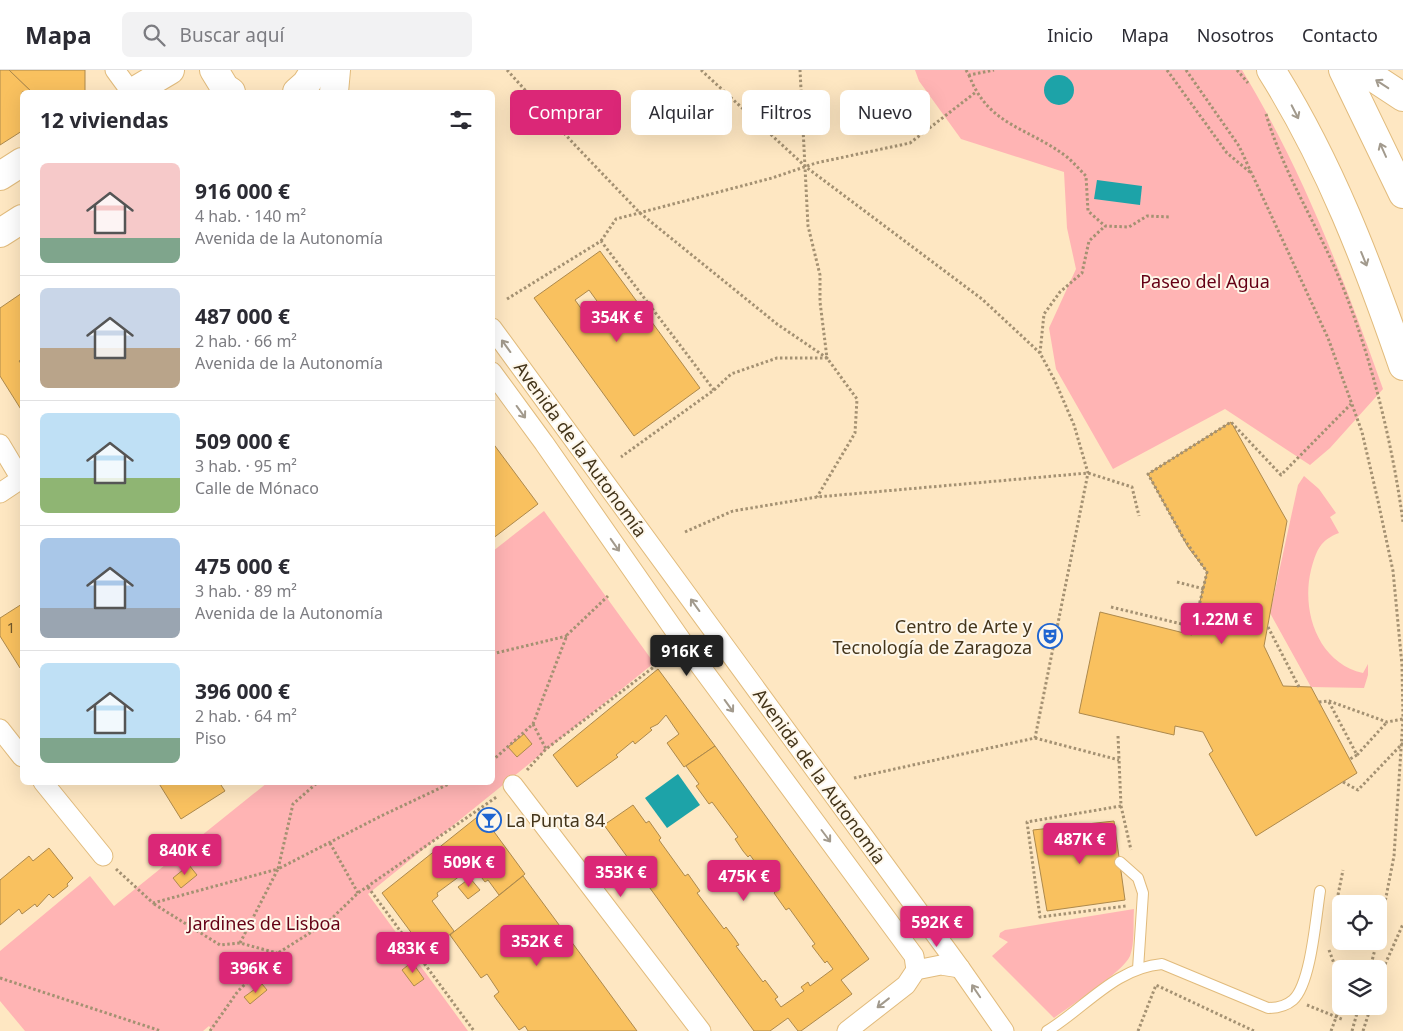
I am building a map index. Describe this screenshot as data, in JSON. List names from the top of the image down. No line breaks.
{"streets":{"street":["Avenida de la Autonomía"]},"parks":["Paseo del Agua","Jardines de Lisboa"],"places":{"theatre":["Centro de Arte y Tecnología de Zaragoza"],"bar":["La Punta 84"]},"house_numbers":["1"],"page":{"header":"Mapa","search":"Buscar aquí","nav":["Inicio","Mapa","Nosotros","Contacto"],"chip":["Comprar","Alquilar","Filtros","Nuevo"],"heading":"12 viviendas","list":[{"name":"916 000 €","note":"4 hab. · 140 m² · Avenida de la Autonomía"},{"name":"487 000 €","note":"2 hab. · 66 m² · Avenida de la Autonomía"},{"name":"509 000 €","note":"3 hab. · 95 m² · Calle de Mónaco"},{"name":"475 000 €","note":"3 hab. · 89 m² · Avenida de la Autonomía"},{"name":"396 000 €","note":"2 hab. · 64 m² · Piso"}],"price":["354K €","1.22M €","916K €","487K €","840K €","509K €","353K €","475K €","592K €","352K €","483K €","396K €"]}}
